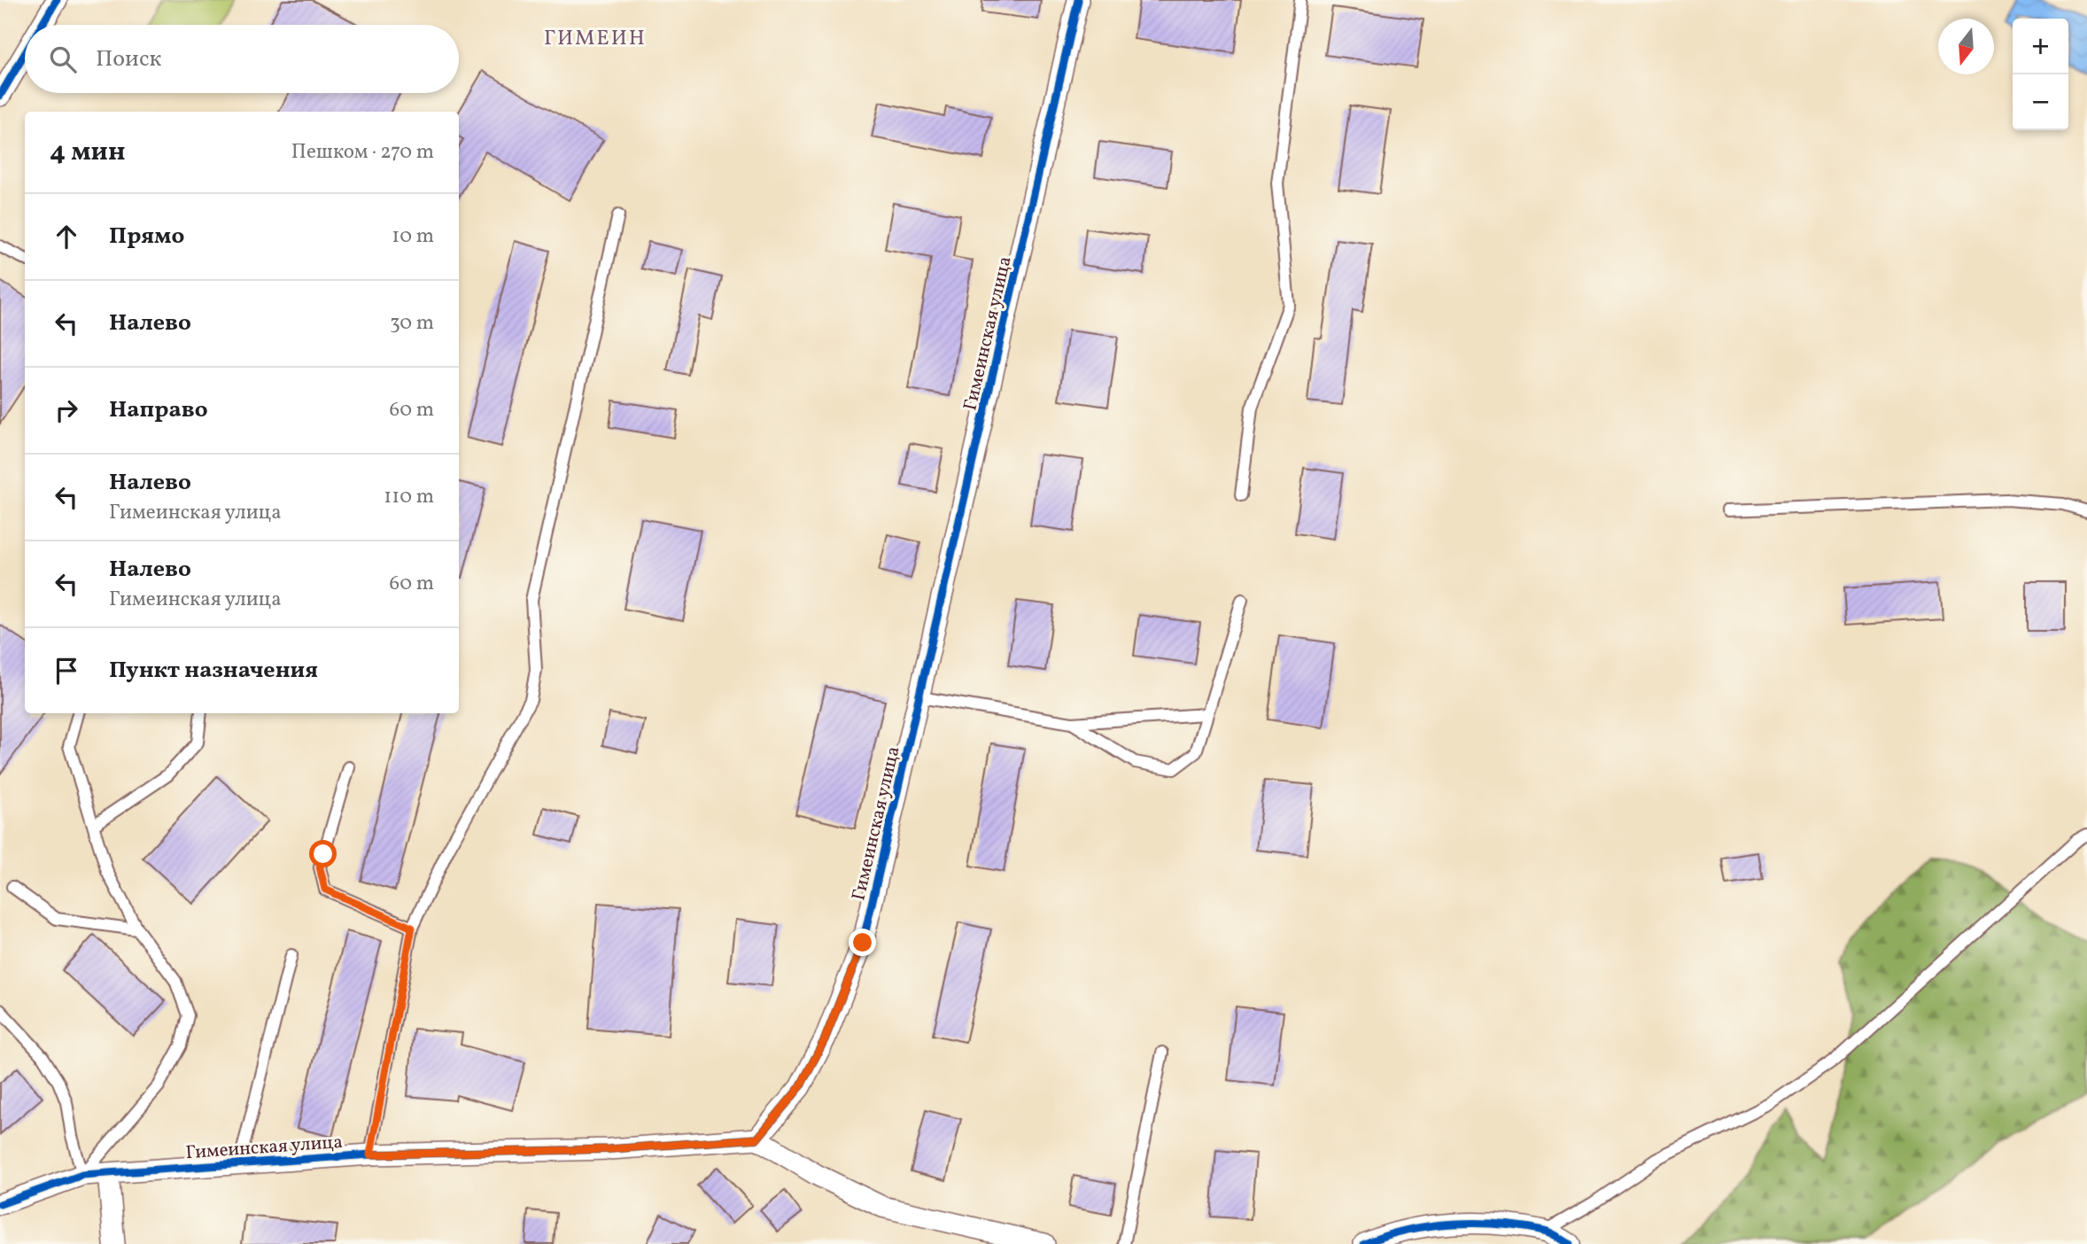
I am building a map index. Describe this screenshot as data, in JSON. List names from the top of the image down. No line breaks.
{"streets":{"street":["Гимеинская улица"]},"districts":["ГИМЕИН"],"north":"bottom","page":{"map_buttons":["+","−"],"search":"Поиск","heading":["4 мин","Пешком · 270 m"],"list":[["Прямо","10 m"],["Налево","30 m"],["Направо","60 m"],["Налево","Гимеинская улица","110 m"],["Налево","Гимеинская улица","60 m"],"Пункт назначения"]}}
